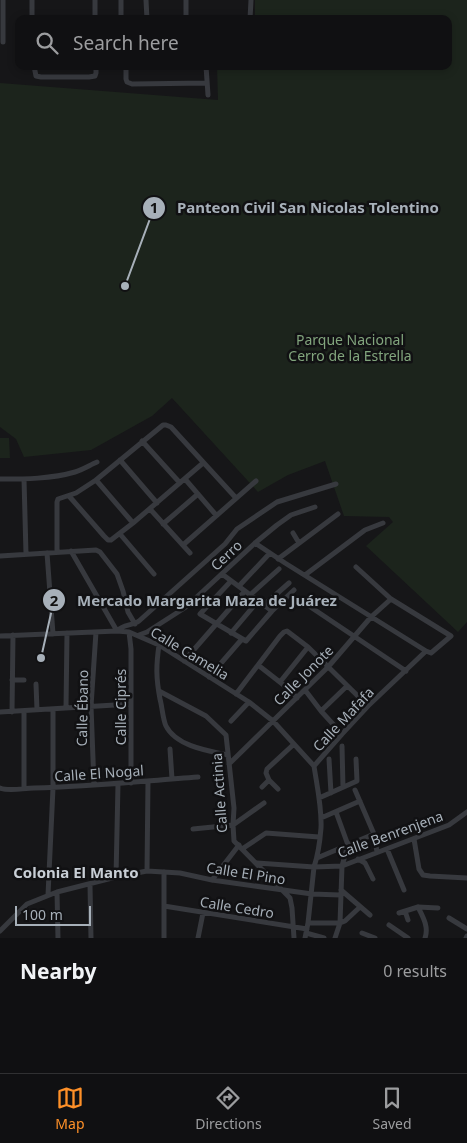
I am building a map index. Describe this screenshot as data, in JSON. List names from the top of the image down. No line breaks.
{"streets":{"street":["Cerro","Calle Camelia","Calle Jonote","Calle Ciprés","Calle Ébano","Calle Mafafa","Calle El Nogal","Calle Actinia","Calle Benrenjena","Calle El Pino","Calle Cedro"]},"crossings":[["Cerro","Calle Camelia"],["Calle Camelia","Calle Jonote"],["Calle Camelia","Calle Ciprés"],["Calle Camelia","Calle Mafafa"],["Calle Jonote","Calle Mafafa"],["Calle Jonote","Calle Actinia"],["Calle Ciprés","Calle El Nogal"],["Calle Ébano","Calle El Nogal"],["Calle Mafafa","Calle Benrenjena"],["Calle Mafafa","Calle El Pino"],["Calle Mafafa","Calle Cedro"]],"districts":["Colonia El Manto"],"parks":["Parque Nacional Cerro de la Estrella"],"places":["Panteon Civil San Nicolas Tolentino","Mercado Margarita Maza de Juárez"],"scale_bar":"100 m","page":{"search":"Search here","scale":"100 m","heading":["Nearby","0 results"],"nav":["Map","Directions","Saved"]}}
